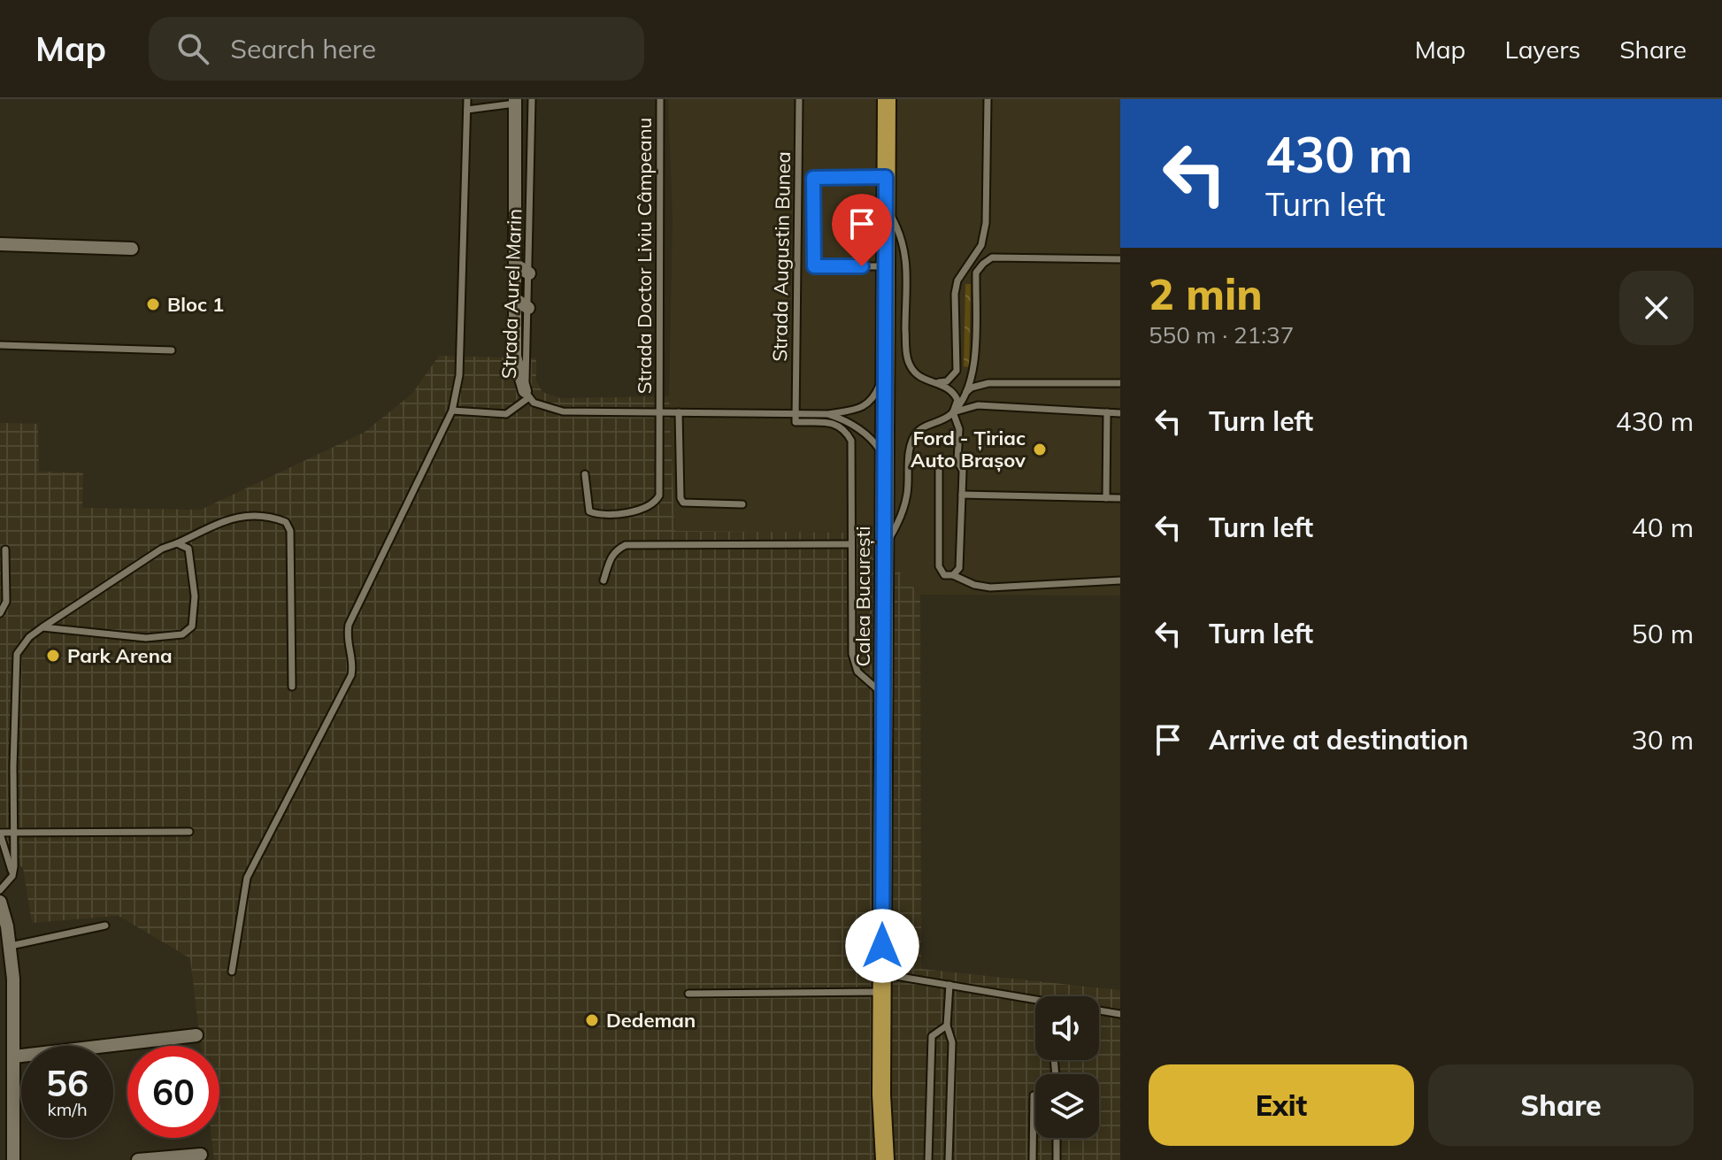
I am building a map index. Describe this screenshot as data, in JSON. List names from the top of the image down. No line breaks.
{"streets":{"main road":["Calea București"],"lane":["Strada Doctor Liviu Câmpeanu","Strada Augustin Bunea","Strada Aurel Marin"]},"crossings":[["Strada Doctor Liviu Câmpeanu","Strada Aurel Marin"],["Strada Augustin Bunea","Strada Aurel Marin"],["Strada Aurel Marin","Calea București"]],"places":["Bloc 1","Ford - Țiriac Auto Brașov","Park Arena","Dedeman"],"page":{"header":"Map","search":"Search here","nav":["Map","Layers","Share"],"turn":["430 m","Turn left"],"heading":["2 min","550 m · 21:37"],"list":[{"name":"Turn left","value":"430 m"},{"name":"Turn left","value":"40 m"},{"name":"Turn left","value":"50 m"},{"name":"Arrive at destination","value":"30 m"}],"speed":"56 km/h","limit":"60","buttons":["Exit","Share"]}}
